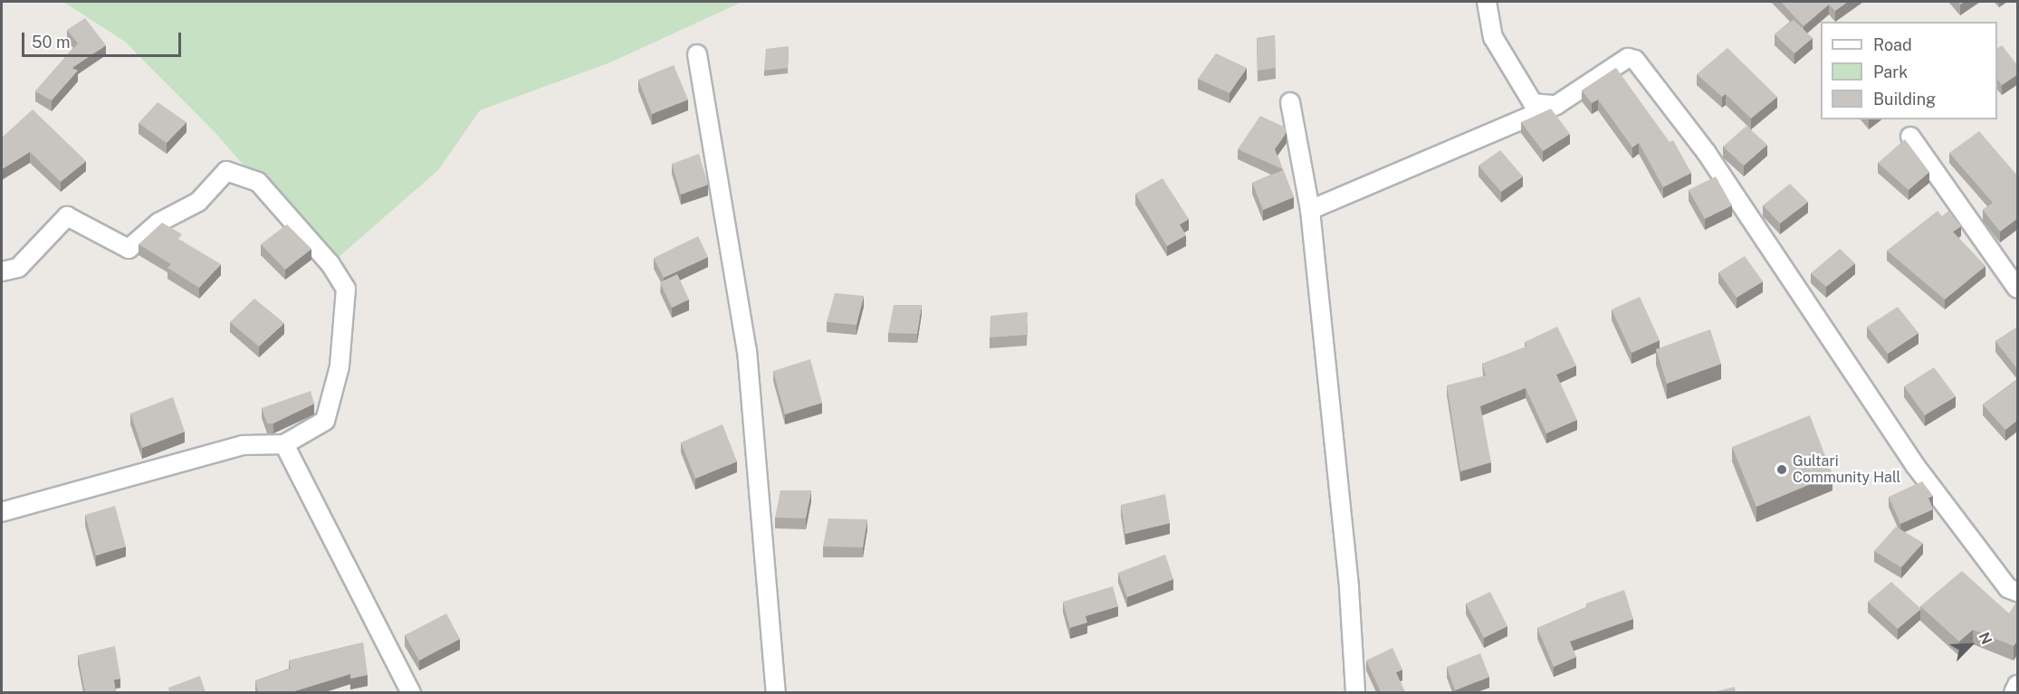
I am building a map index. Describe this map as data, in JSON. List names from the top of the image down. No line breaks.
{"places":["Gultari Community Hall"],"legend":["Road","Park","Building"],"scale_bar":"50 m","north":"top right"}
